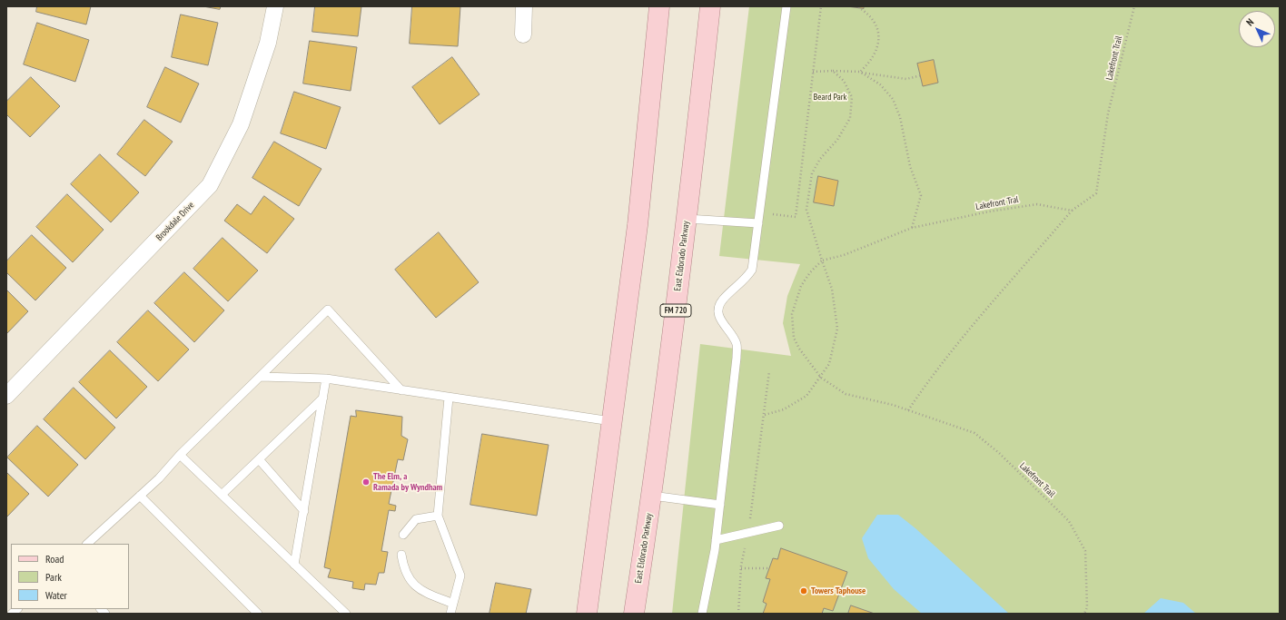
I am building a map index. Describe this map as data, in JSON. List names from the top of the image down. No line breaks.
{"streets":{"main road":["East Eldorado Parkway","FM 720"],"street":["Brookdale Drive"],"path":["Lakefront Trail","Lakefront Tral"]},"crossings":[["Lakefront Trail","Lakefront Tral"]],"parks":["Beard Park"],"places":["The Elm, a Ramada by Wyndham","Towers Taphouse"],"legend":["Road","Park","Water"],"north":"top left"}
